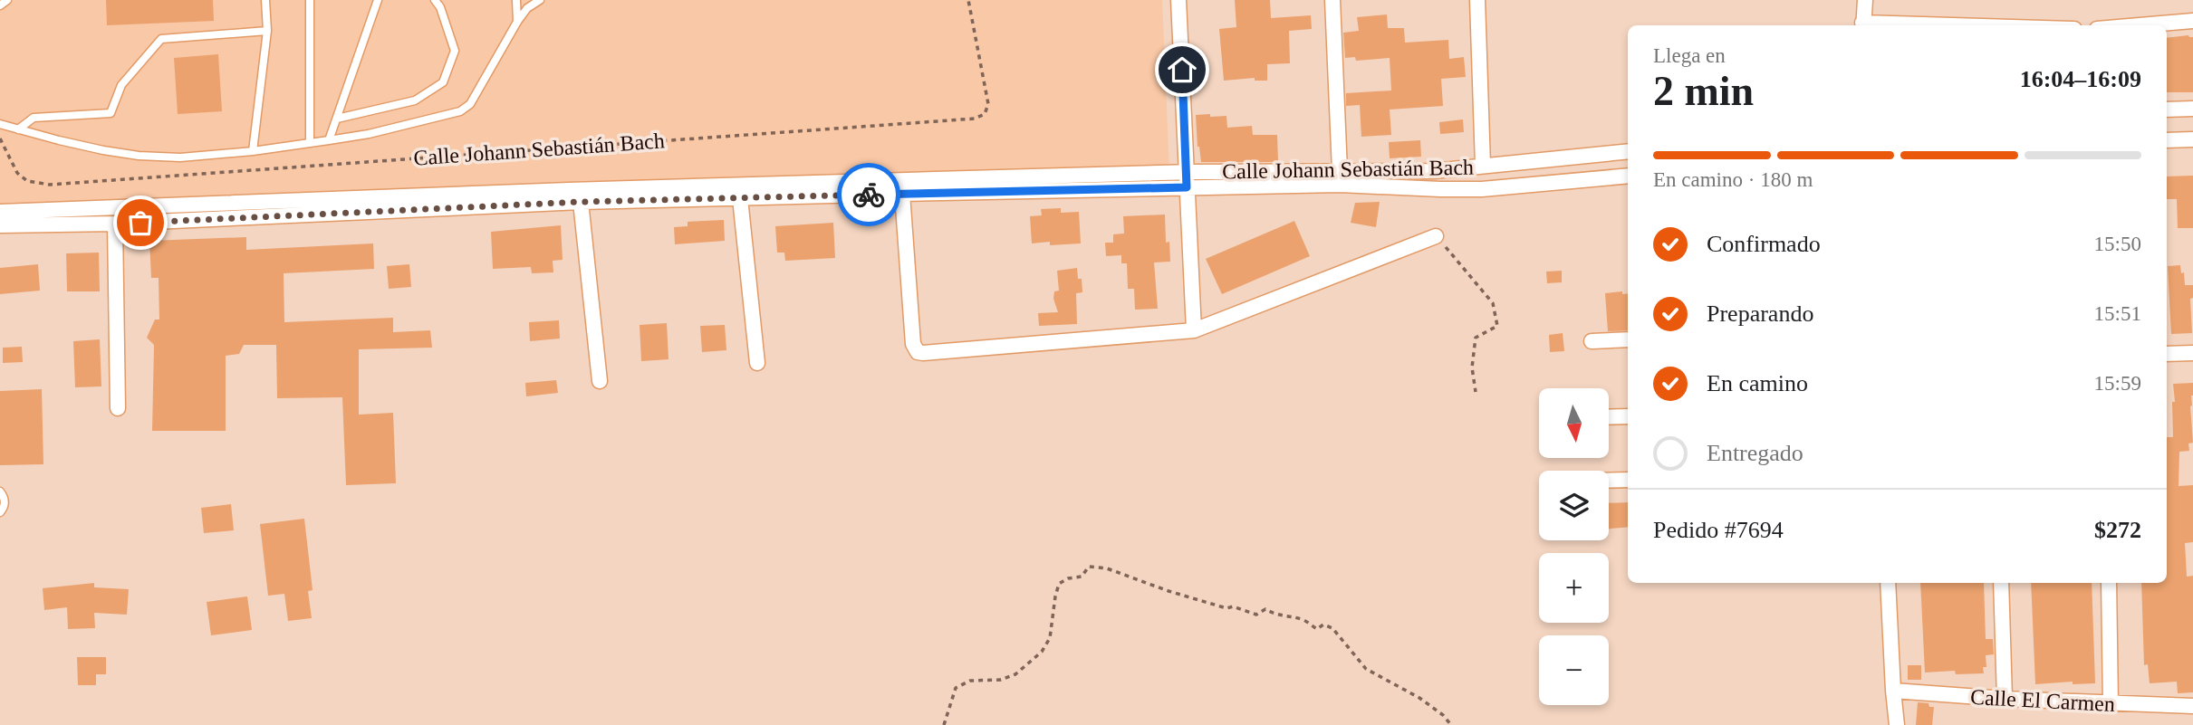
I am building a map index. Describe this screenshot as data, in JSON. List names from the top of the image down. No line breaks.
{"streets":{"street":["Calle Johann Sebastián Bach","Calle El Carmen"]},"north":"bottom","page":{"heading":["2 min","Llega en","16:04–16:09"],"panel":["Pedido #7694","$272"],"bar":"En camino · 180 m","list":[["Confirmado","15:50"],["Preparando","15:51"],["En camino","15:59"],"Entregado"],"map_buttons":["+","−"]}}
